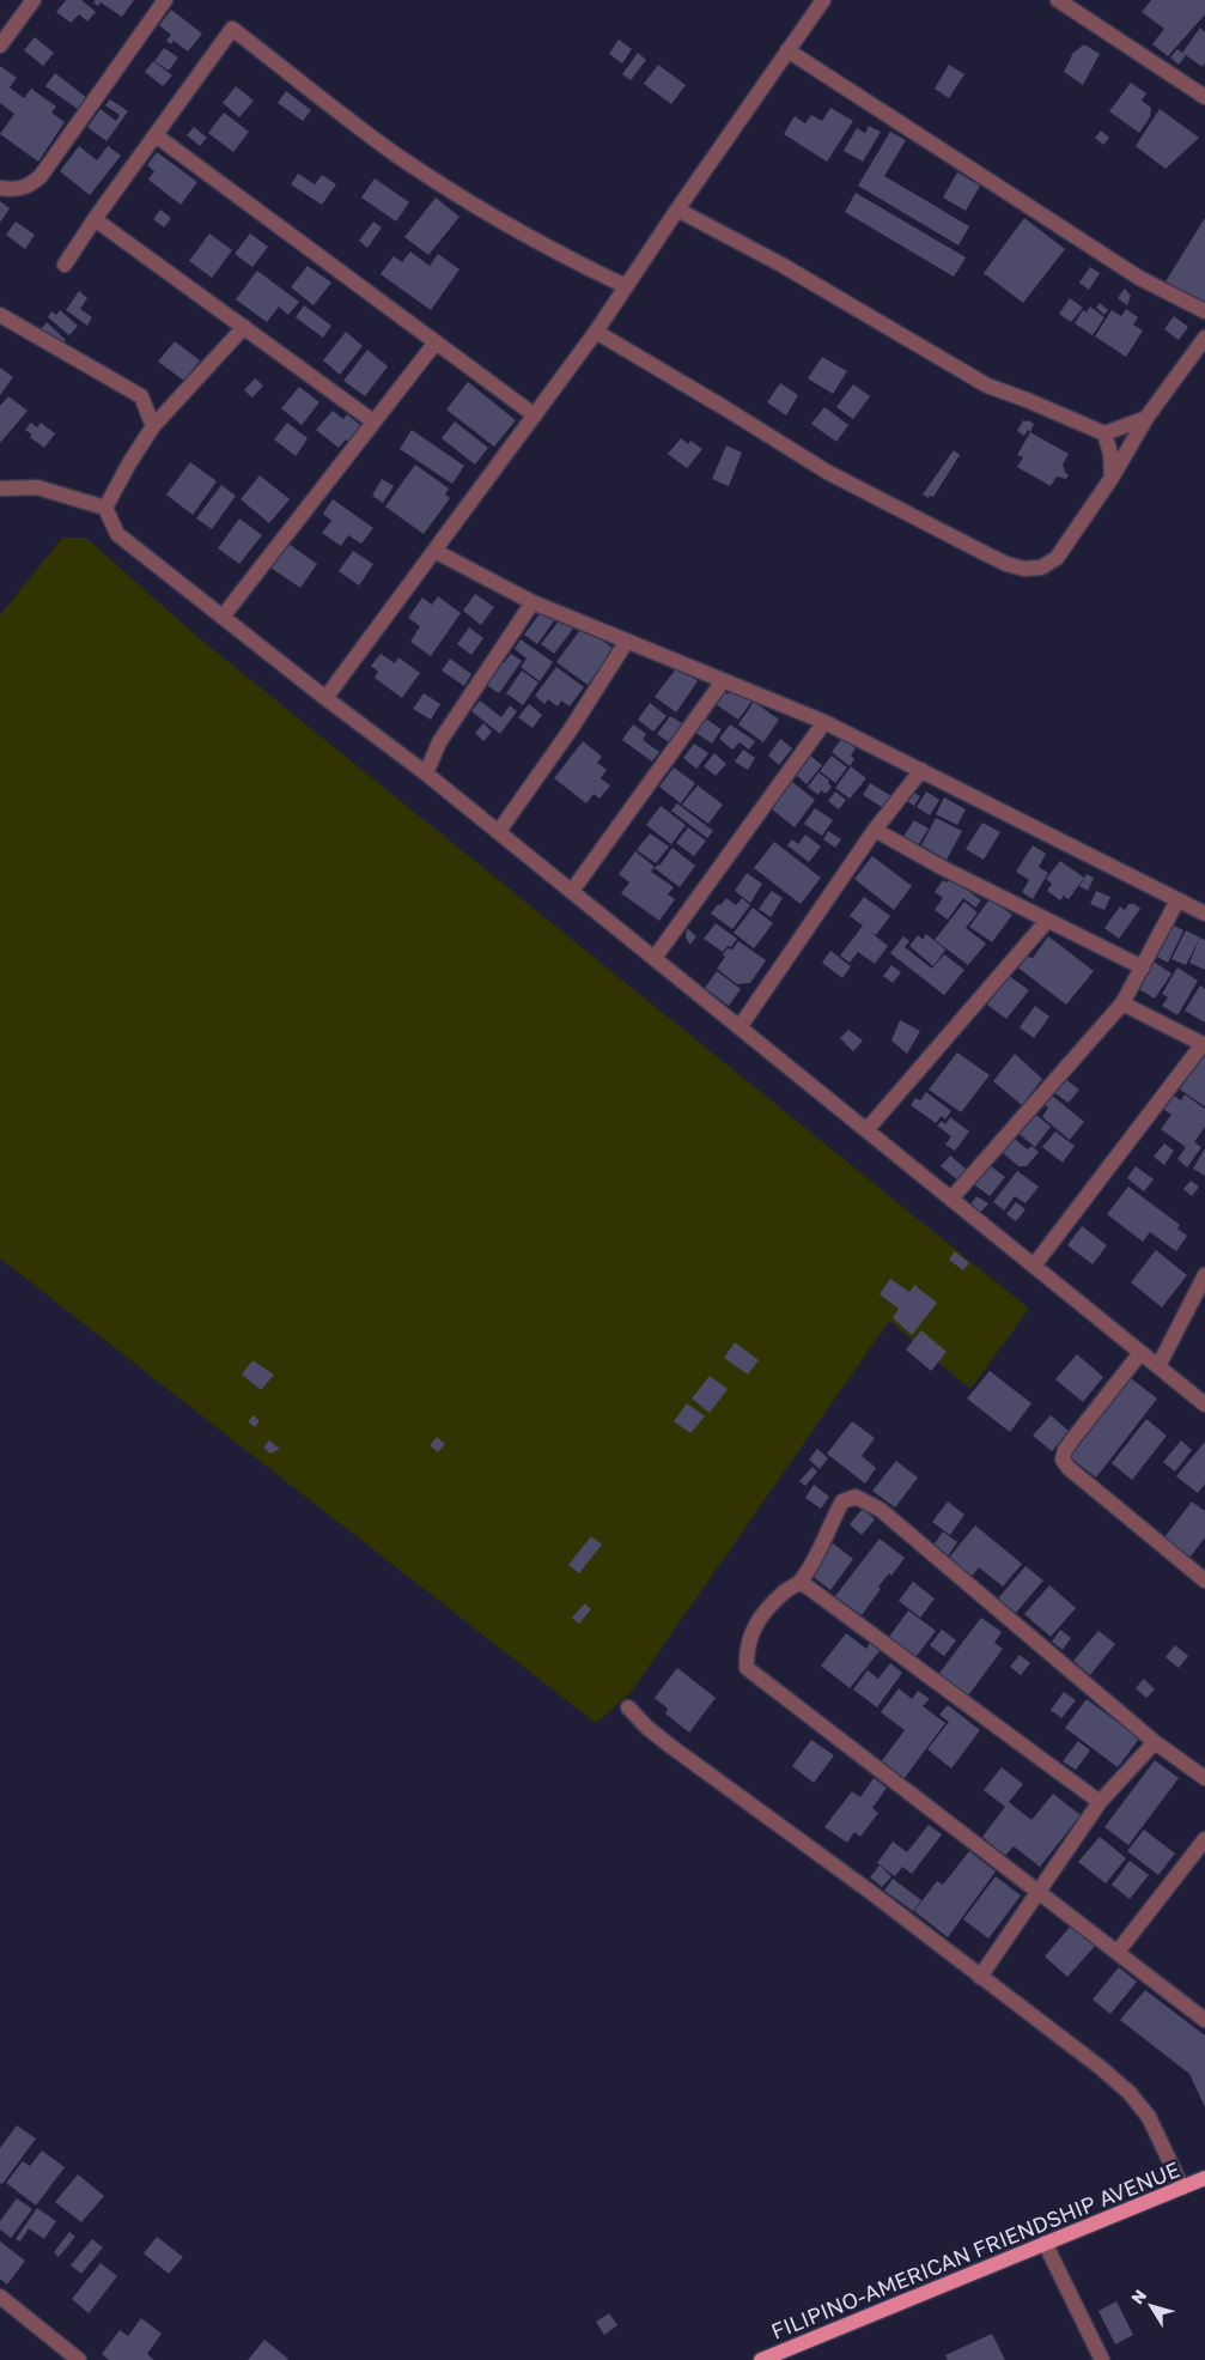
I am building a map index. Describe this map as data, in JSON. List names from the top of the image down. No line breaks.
{"streets":{"main road":["FILIPINO-AMERICAN FRIENDSHIP AVENUE"]},"north":"top left"}
